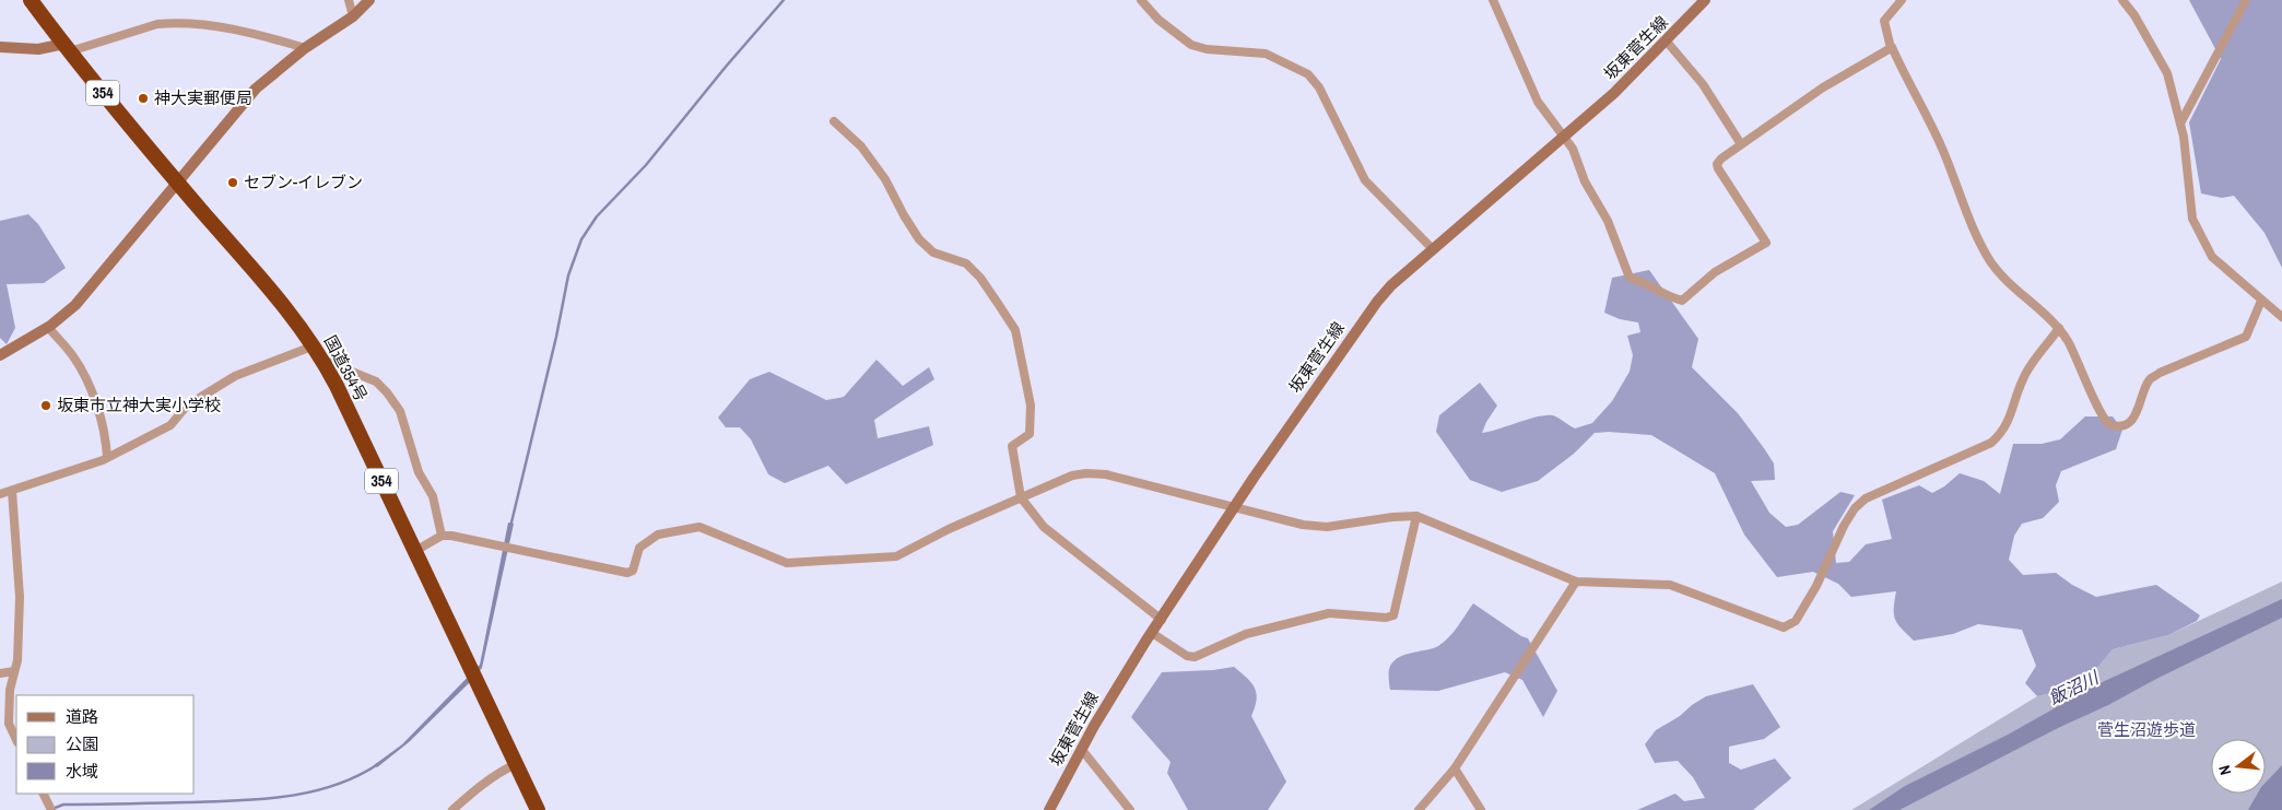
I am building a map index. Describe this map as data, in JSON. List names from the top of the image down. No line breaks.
{"streets":{"highway":["354","国道354号"],"main road":["坂東菅生線"]},"water":["飯沼川"],"parks":["菅生沼遊歩道"],"places":["神大実郵便局","セブン-イレブン","坂東市立神大実小学校"],"legend":["道路","公園","水域"],"north":"left"}
